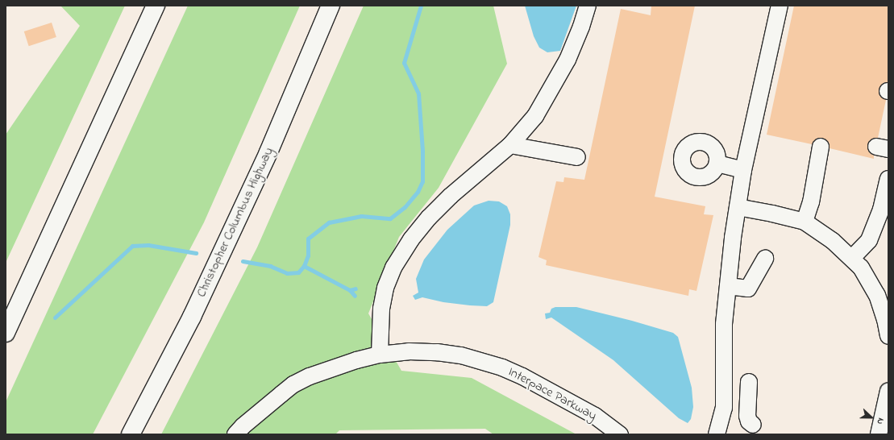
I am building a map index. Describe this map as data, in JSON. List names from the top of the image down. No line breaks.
{"streets":{"highway":["Christopher Columbus Highway"],"street":["Interpace Parkway"]},"north":"right"}
